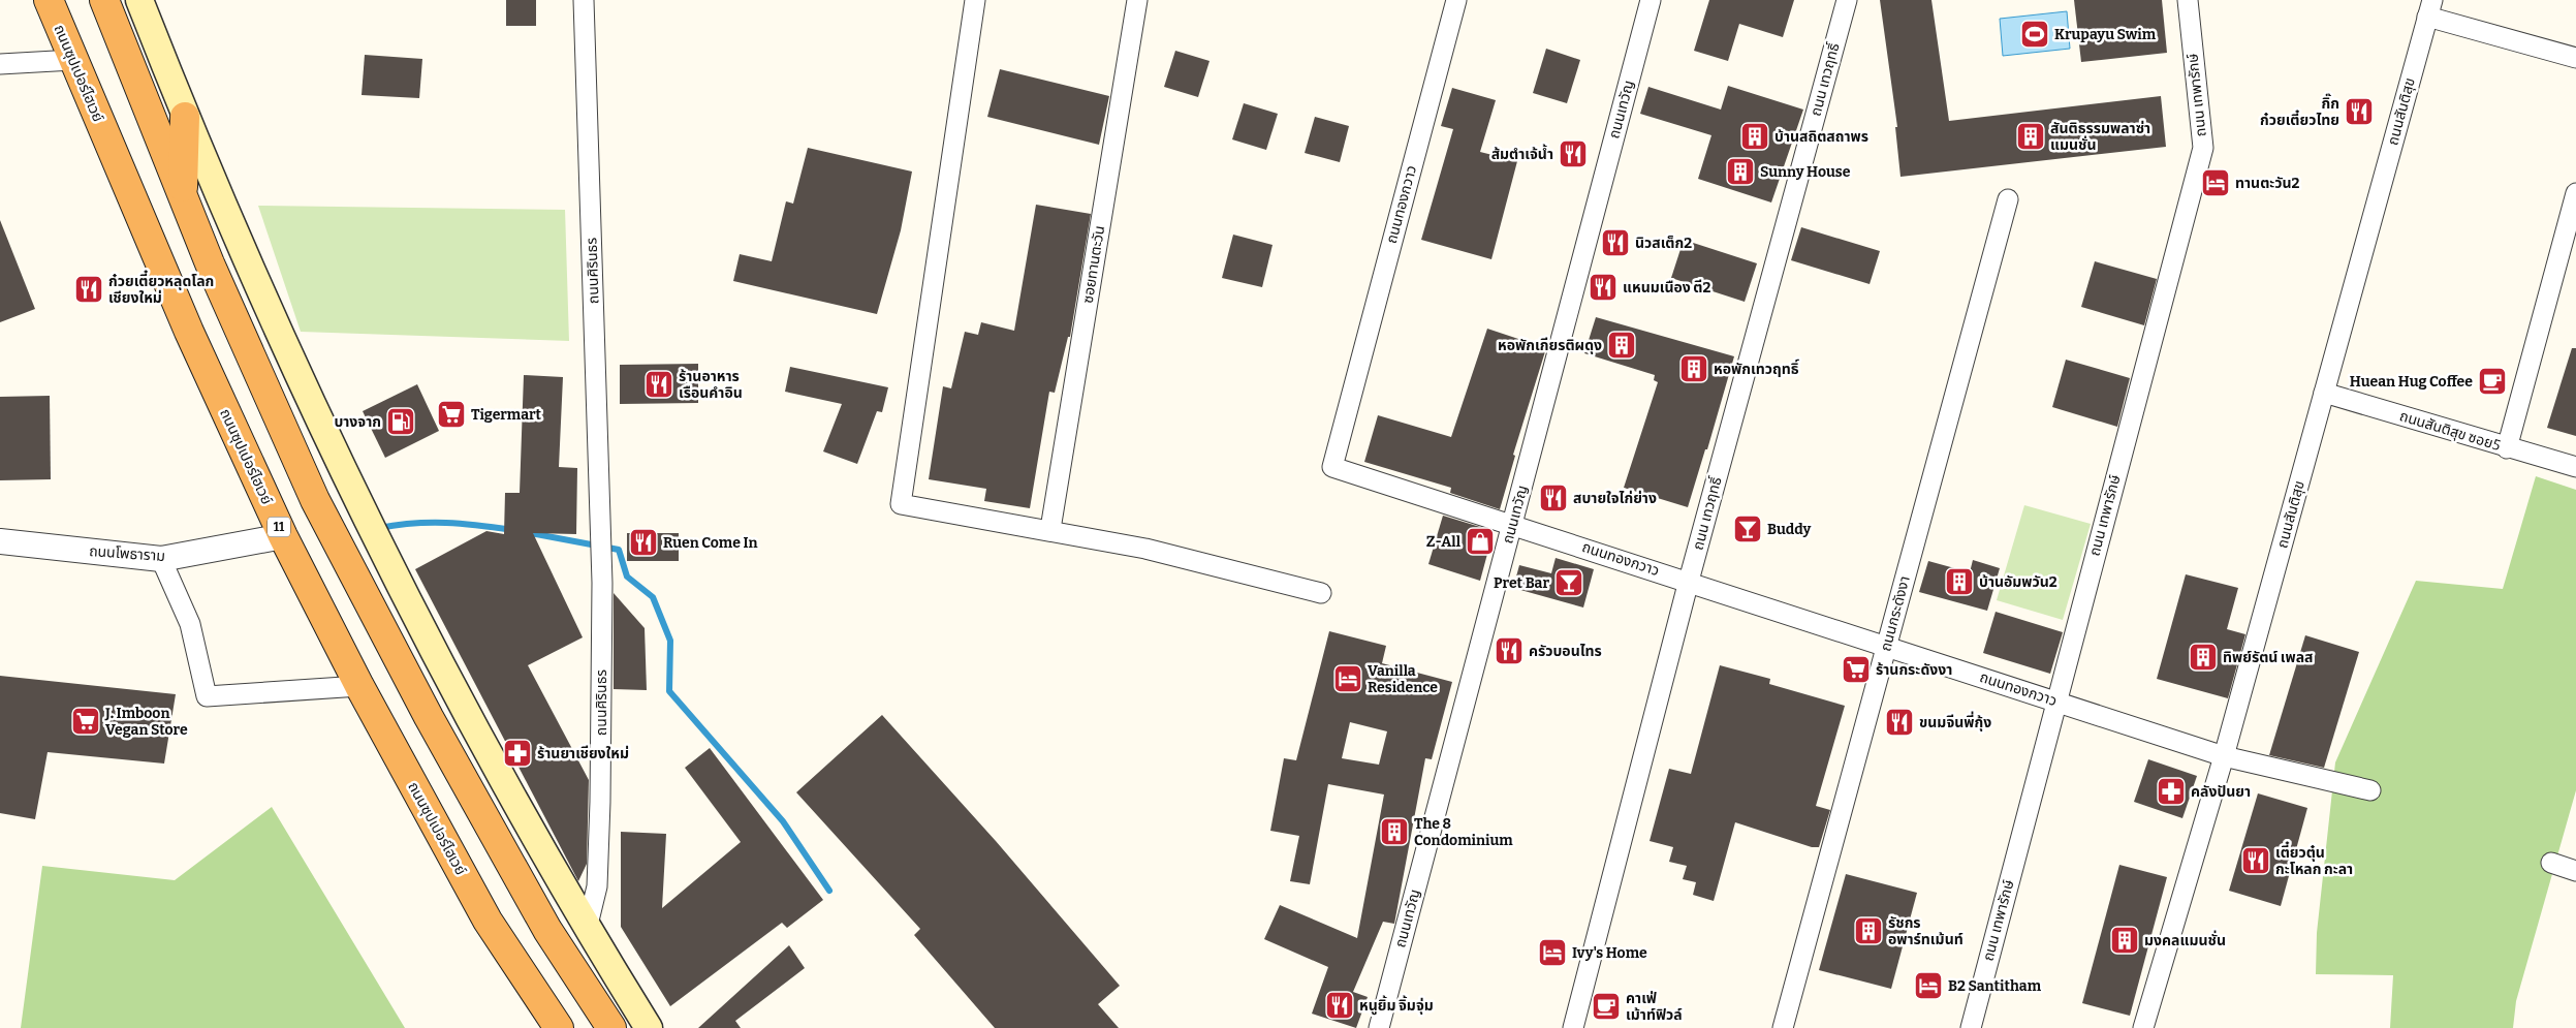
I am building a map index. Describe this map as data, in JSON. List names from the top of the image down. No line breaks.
{"streets":{"highway":["ถนนซุปเปอร์ไฮเวย์","11"],"street":["ถนน เทวฤทธิ์","ถนน เทพารักษ์","ถนนเทวัญ","ถนนสันติสุข","ถนนทองกวาว","ซอยทานตะวัน","ถนนศิรินธร","ถนนสันติสุข ซอย5","ถนนโพธาราม","ถนนกระดังงา"]},"crossings":[["ถนนซุปเปอร์ไฮเวย์","ถนนโพธาราม"],["ถนน เทวฤทธิ์","ถนนทองกวาว"],["ถนน เทพารักษ์","ถนนทองกวาว"],["ถนนเทวัญ","ถนนทองกวาว"],["ถนนสันติสุข","ถนนทองกวาว"],["ถนนสันติสุข","ถนนสันติสุข ซอย5"],["ถนนทองกวาว","ถนนกระดังงา"]],"places":{"sports":["Krupayu Swim"],"restaurant":["กิ๊ก ก๋วยเตี๋ยวไทย","ส้มตำเจ้น้ำ","นิวสเต็ก2","แหนมเนือง ตี2","ก๋วยเตี๋ยวหลุดโลก เชียงใหม่","ร้านอาหาร เรือนคำอิน","สบายใจไก่ย่าง","Ruen Come In","ครัวบอนไทร","ขนมจีนพี่กุ้ง","เตี๋ยวตุ๋น กะโหลก กะลา","หนูยิ้ม จิ้มจุ่ม"],"building":["บ้านสถิตสถาพร","สันติธรรมพลาซ่า แมนชั่น","Sunny House","หอพักเกียรติผดุง","หอพักเทวฤทธิ์","บ้านอัมพวัน2","ทิพย์รัตน์ เพลส","The 8 Condominium","รัชกร อพาร์ทเม้นท์","มงคลแมนชั่น"],"hotel":["ทานตะวัน2","Vanilla Residence","Ivy's Home","B2 Santitham"],"cafe":["Huean Hug Coffee","คาเฟ่ เม้าท์ฟิวล์"],"supermarket":["Tigermart","ร้านกระดังงา","J. Imboon Vegan Store"],"fuel station":["บางจาก"],"bar":["Buddy","Pret Bar"],"shop":["Z-All"],"pharmacy":["ร้านยาเชียงใหม่","คลังปันยา"]}}
